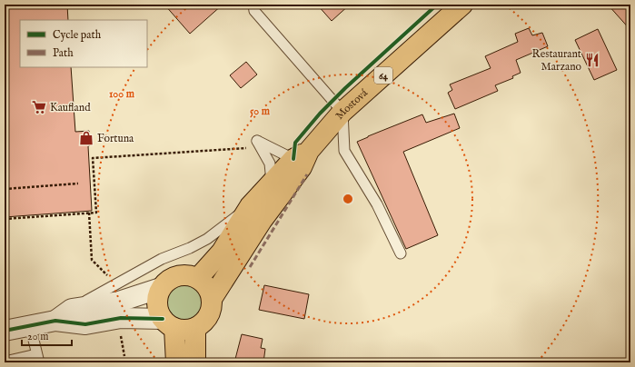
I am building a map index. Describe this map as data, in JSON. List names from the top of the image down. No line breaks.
{"streets":{"main road":["64","Mostová"]},"crossings":[["64","Mostová"]],"places":{"restaurant":["Restaurant Marzano"],"supermarket":["Kaufland"],"shop":["Fortuna"]},"legend":["Cycle path","Path"],"scale_bar":"20 m","rings":["100 m","50 m"]}
